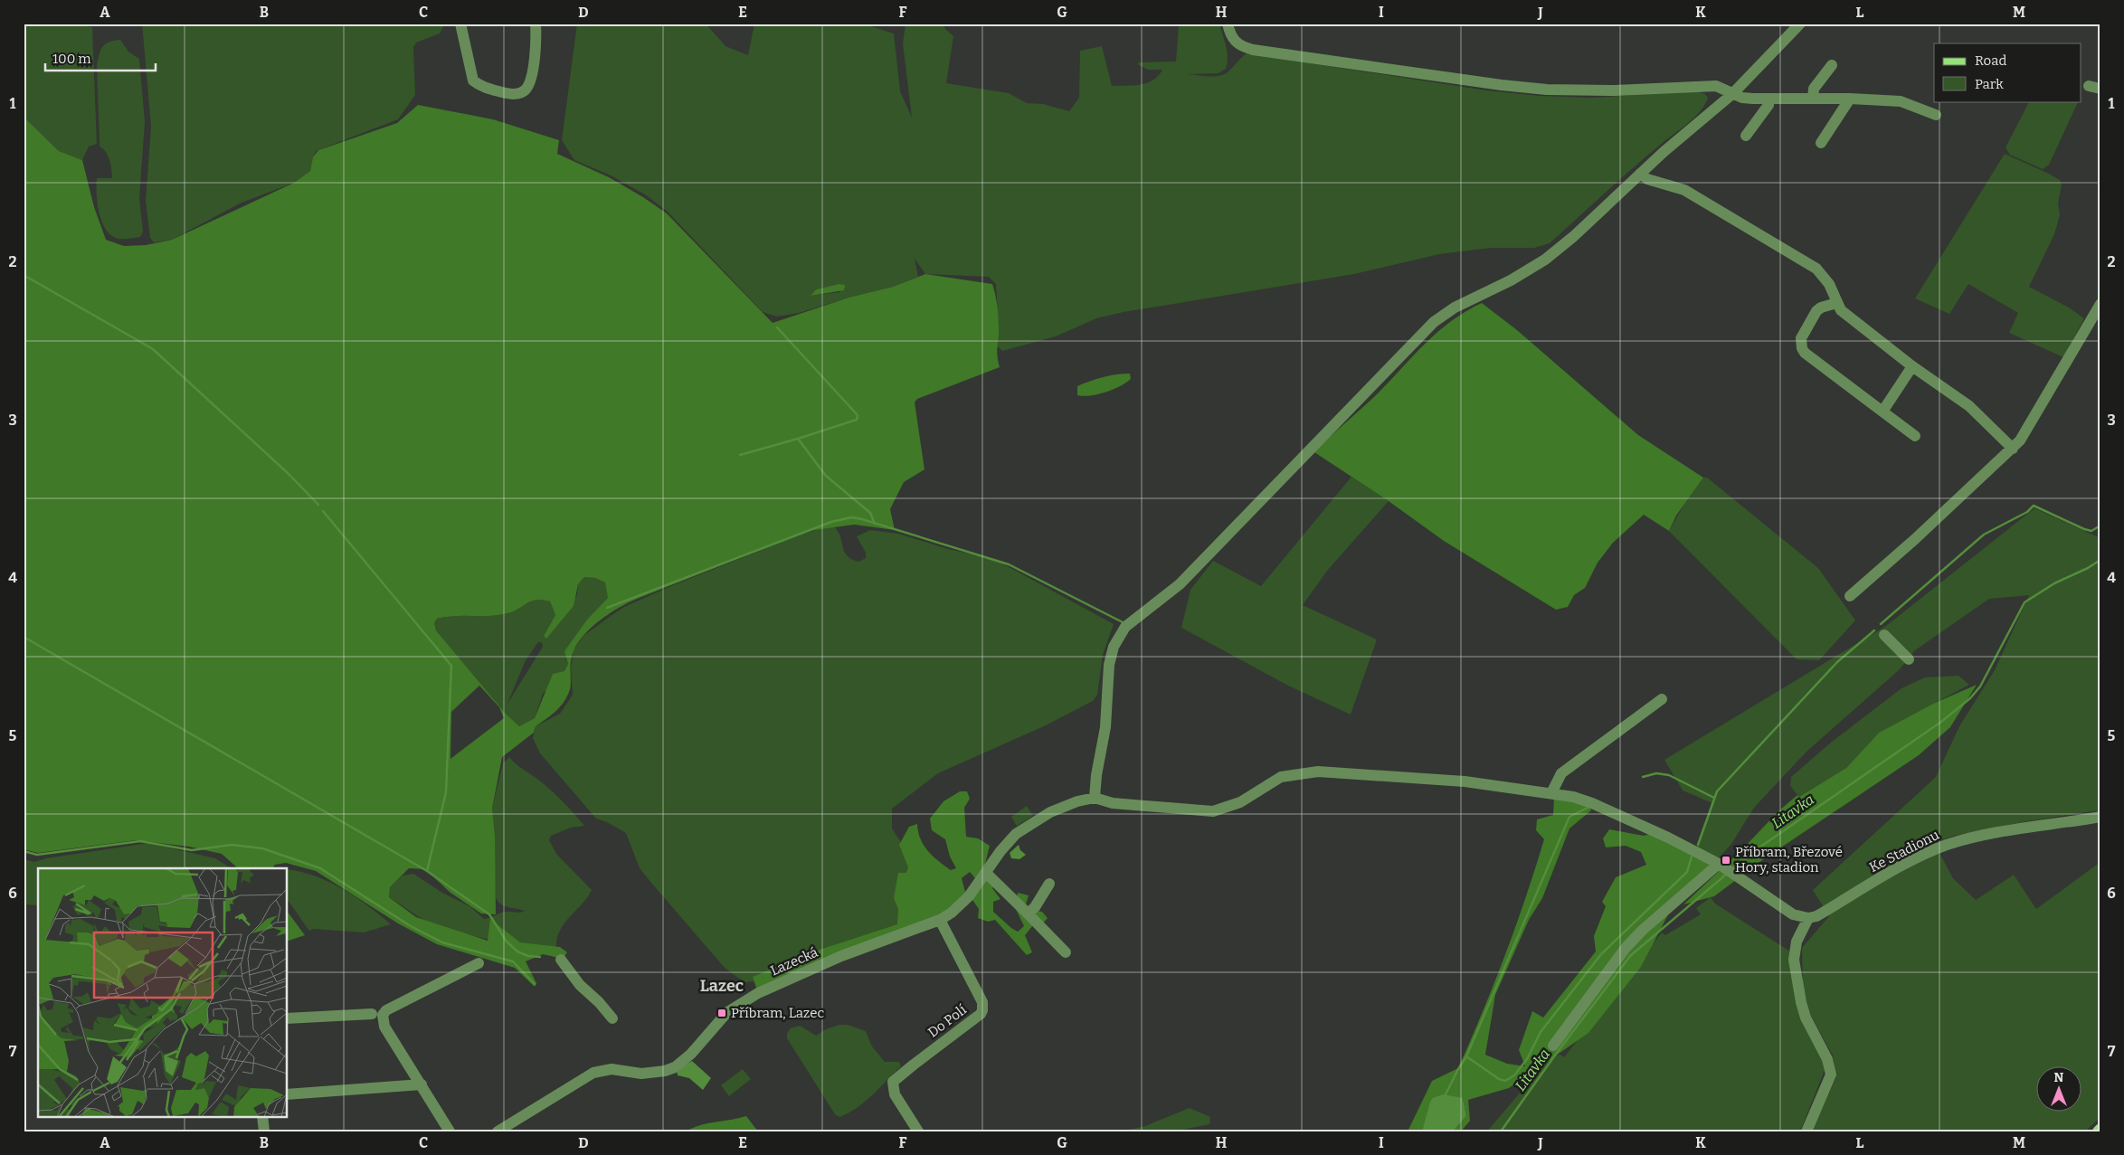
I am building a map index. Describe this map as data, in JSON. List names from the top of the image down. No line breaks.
{"streets":{"street":["Ke Stadionu","Lazecká","Do Polí"]},"crossings":[["Lazecká","Do Polí"]],"districts":["Lazec"],"water":["Litavka"],"places":{"transit":["Příbram, Březové Hory, stadion","Příbram, Lazec"]},"legend":["Road","Park"],"scale_bar":"100 m","north":"top","grid":{"columns":["A","B","C","D","E","F","G","H","I","J","K","L","M"],"rows":["1","2","3","4","5","6","7"]}}
